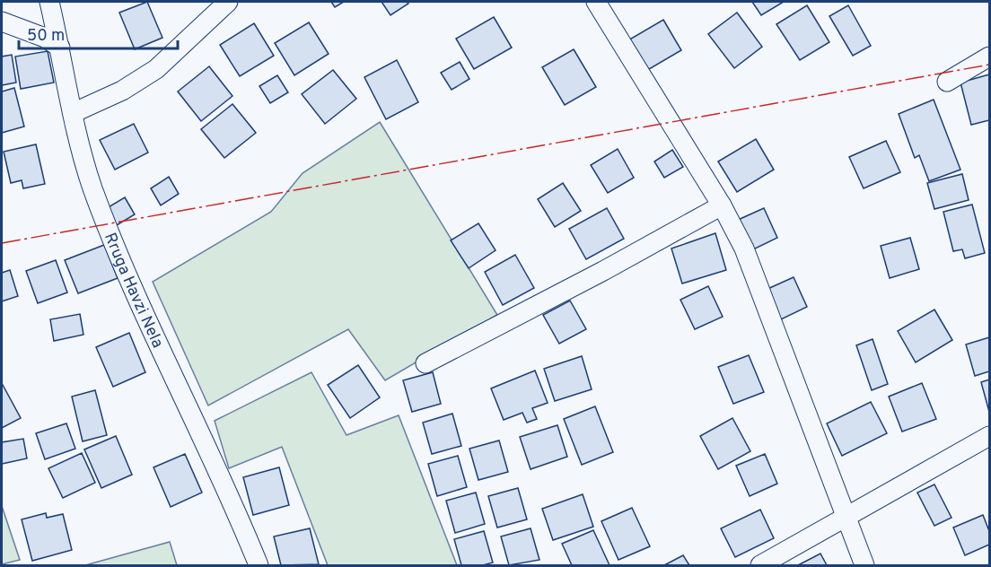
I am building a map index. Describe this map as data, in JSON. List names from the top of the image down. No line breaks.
{"streets":{"street":["Rruga Havzi Nela"]},"scale_bar":"50 m"}
